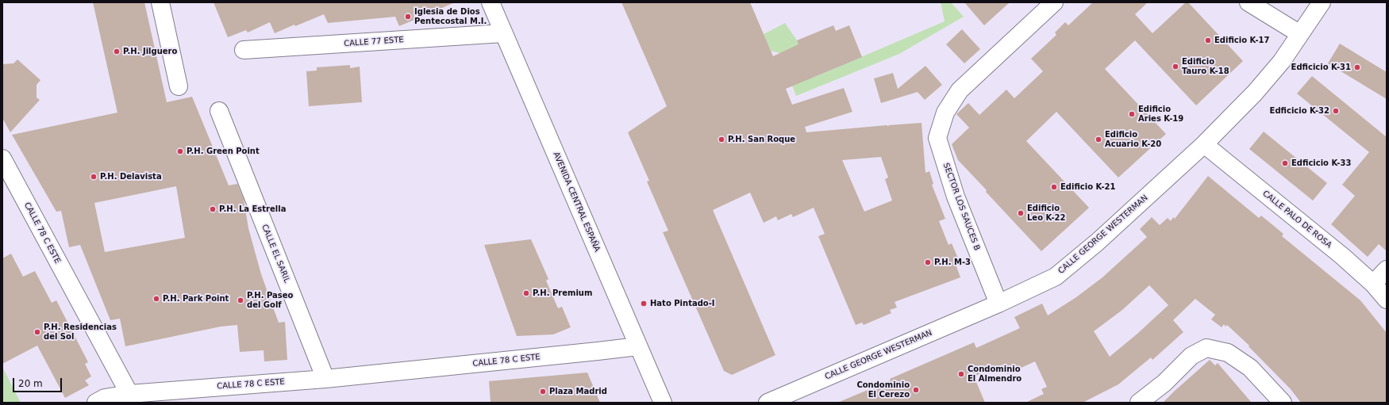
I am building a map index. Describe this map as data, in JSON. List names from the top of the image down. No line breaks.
{"streets":{"street":["CALLE 77 ESTE","AVENIDA CENTRAL ESPAÑA","SECTOR LOS SAUCES B","CALLE PALO DE ROSA","CALLE 78 C ESTE","CALLE GEORGE WESTERMAN","CALLE EL SARIL"]},"crossings":[["CALLE 77 ESTE","AVENIDA CENTRAL ESPAÑA"],["AVENIDA CENTRAL ESPAÑA","CALLE 78 C ESTE"],["SECTOR LOS SAUCES B","CALLE GEORGE WESTERMAN"],["CALLE PALO DE ROSA","CALLE GEORGE WESTERMAN"],["CALLE 78 C ESTE","CALLE EL SARIL"]],"places":["Iglesia de Dios Pentecostal M.I.","Edificio K-17","P.H. Jilguero","Edificio Tauro K-18","Edficicio K-31","Edficicio K-32","Edificio Aries K-19","P.H. San Roque","Edificio Acuario K-20","P.H. Green Point","Edficicio K-33","P.H. Delavista","Edificio K-21","P.H. La Estrella","Edificio Leo K-22","P.H. M-3","P.H. Premium","P.H. Park Point","P.H. Paseo del Golf","Hato Pintado-I","P.H. Residencias del Sol","Condominio El Almendro","Condominio El Cerezo","Plaza Madrid"],"scale_bar":"20 m"}
